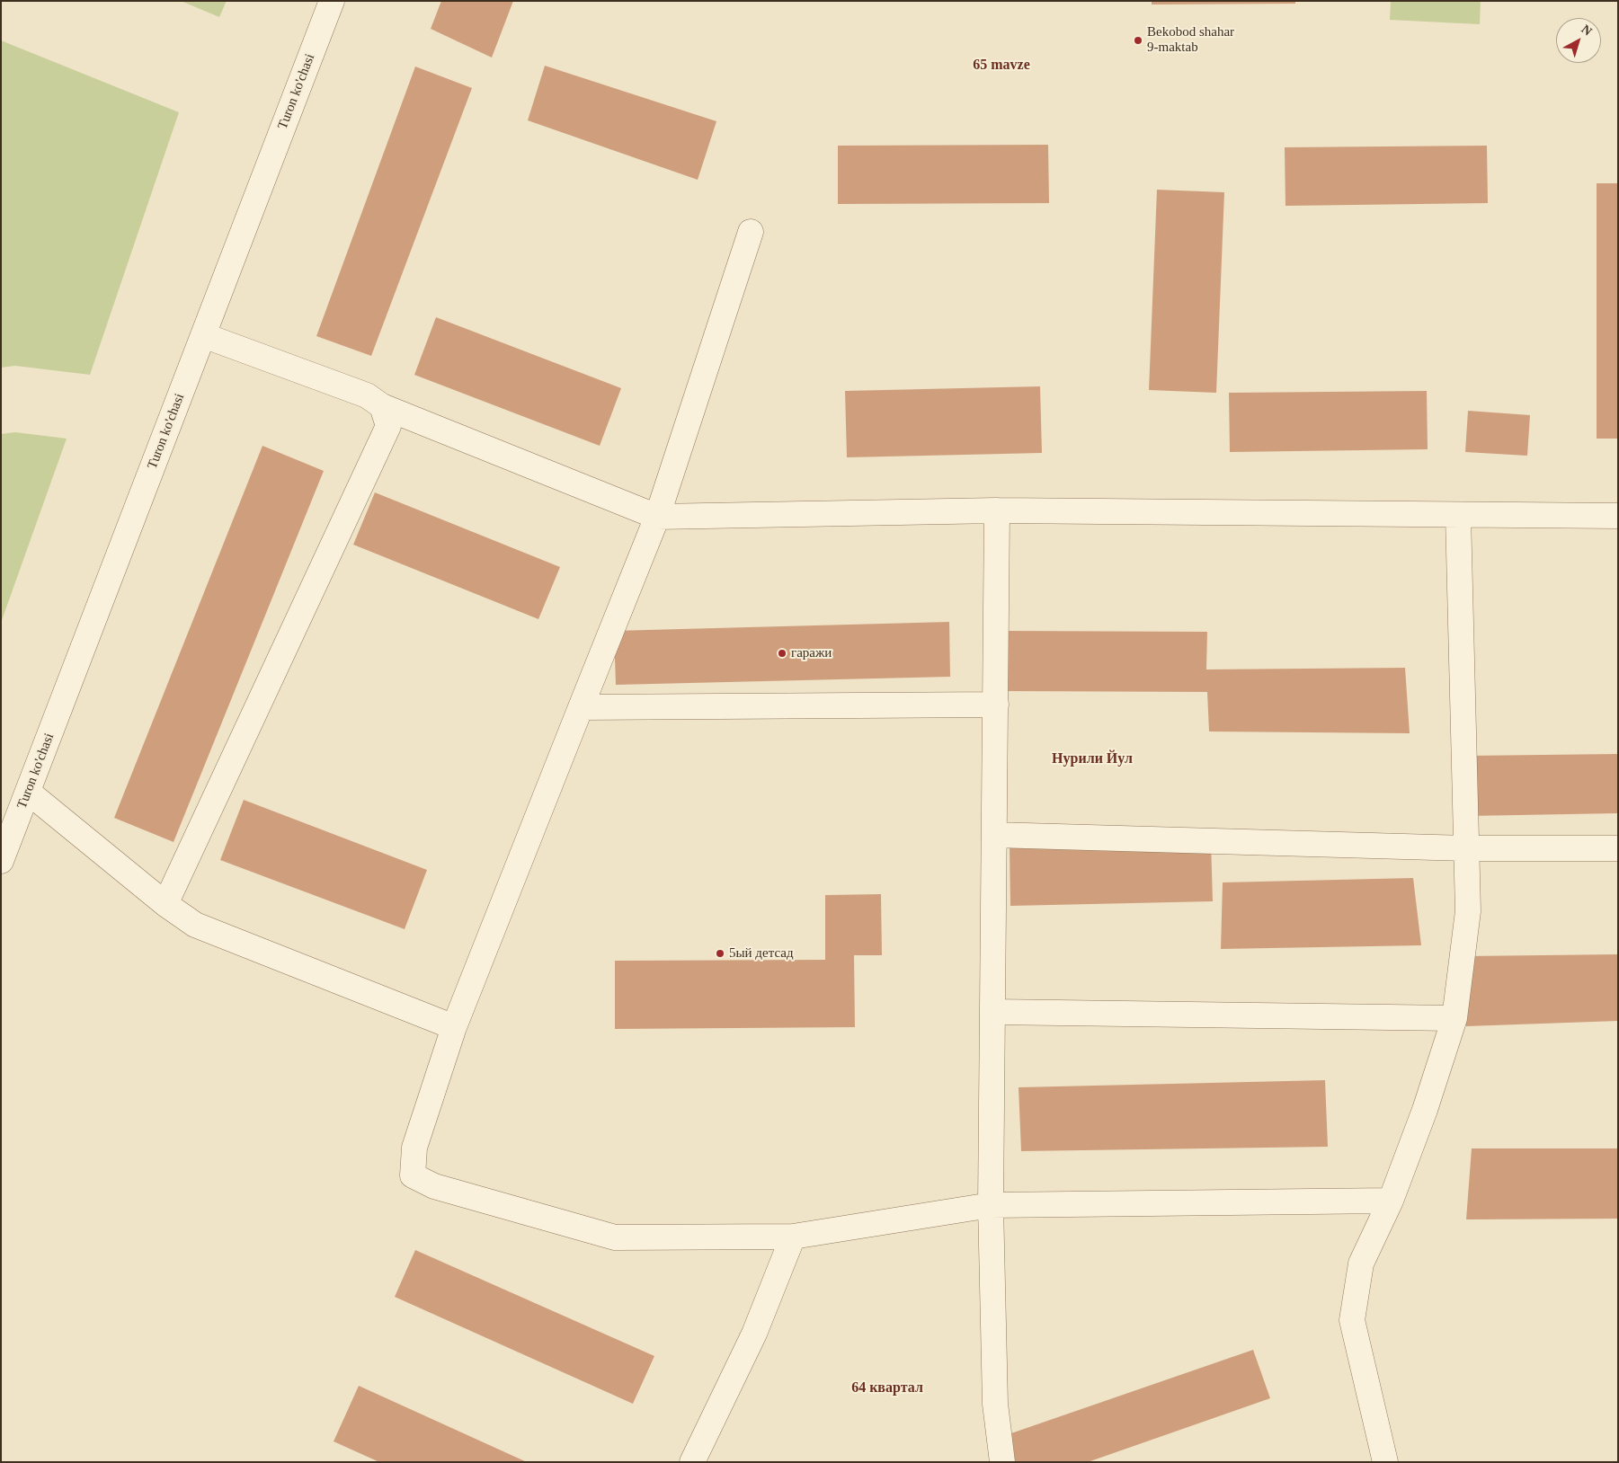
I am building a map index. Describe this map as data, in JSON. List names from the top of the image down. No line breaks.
{"streets":{"street":["Turon ko'chasi"]},"districts":["65 mavze","Нурили Йул","64 квартал"],"places":["Bekobod shahar 9-maktab","гаражи","5ый детсад"],"north":"top right"}
